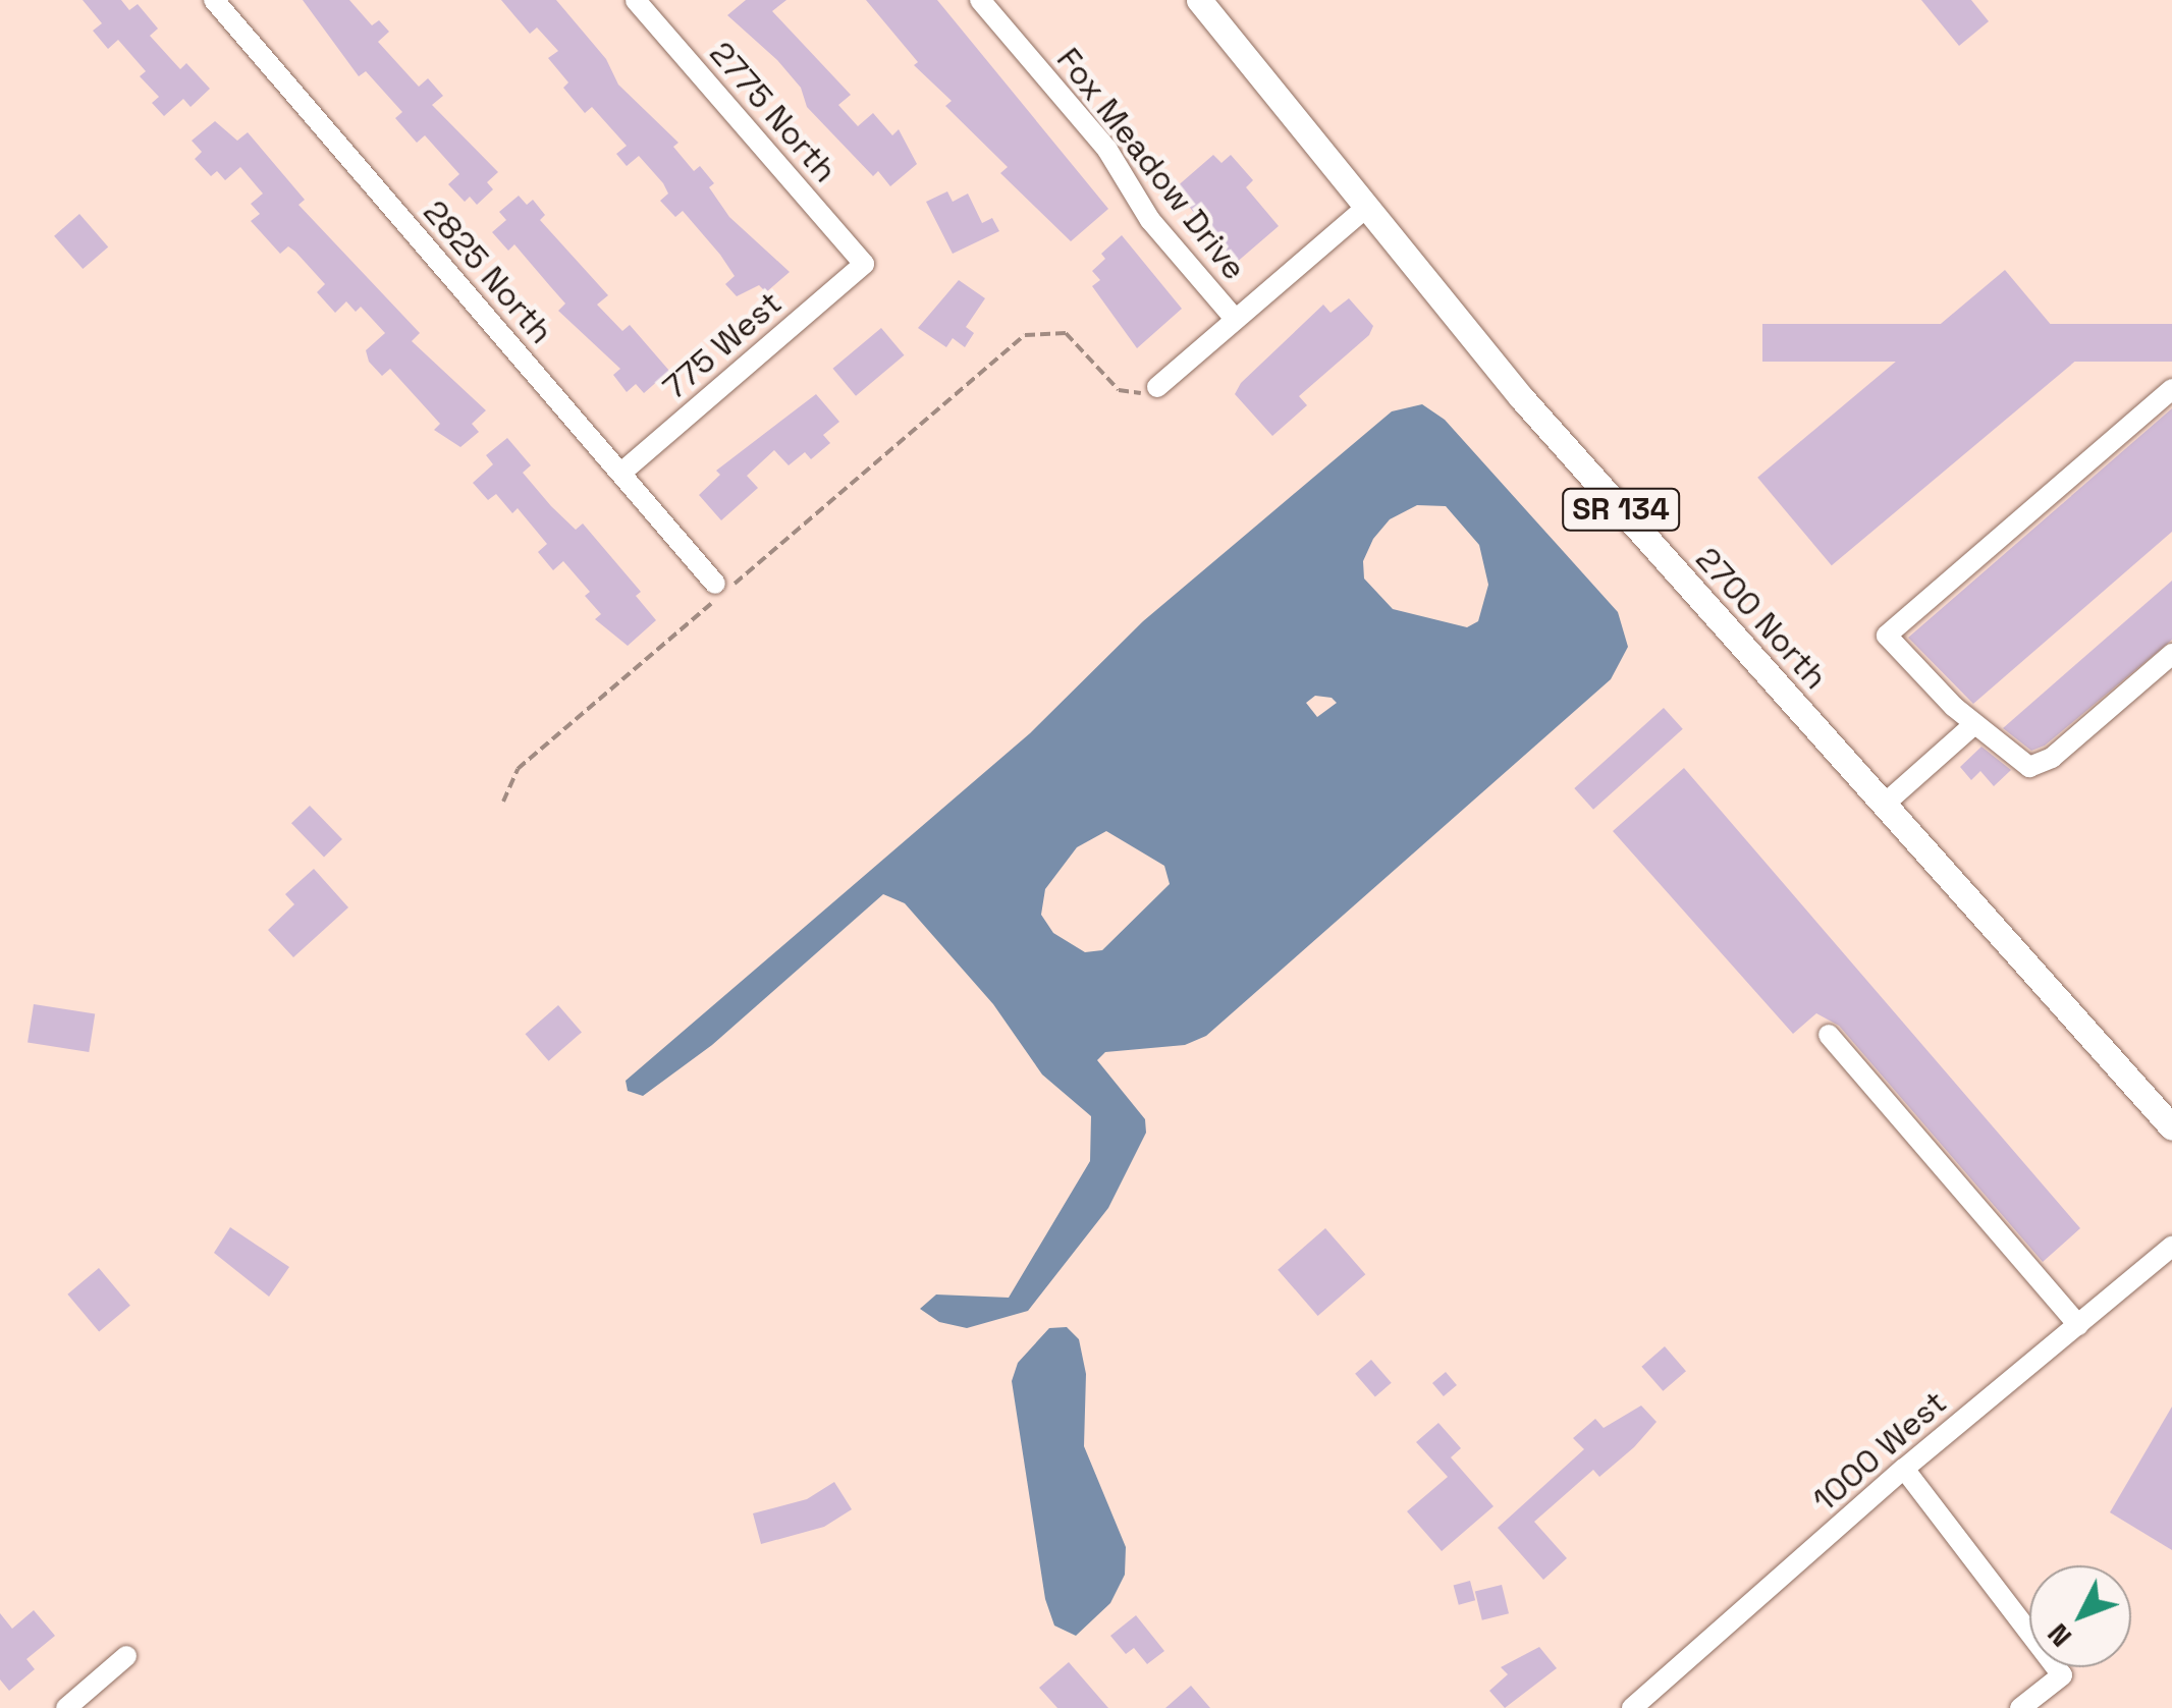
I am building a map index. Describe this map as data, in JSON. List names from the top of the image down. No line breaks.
{"streets":{"main road":["SR 134","2700 North"],"street":["2775 North","Fox Meadow Drive","2825 North","775 West","1000 West"]},"crossings":[["2775 North","775 West"],["2825 North","775 West"]],"north":"bottom left"}
